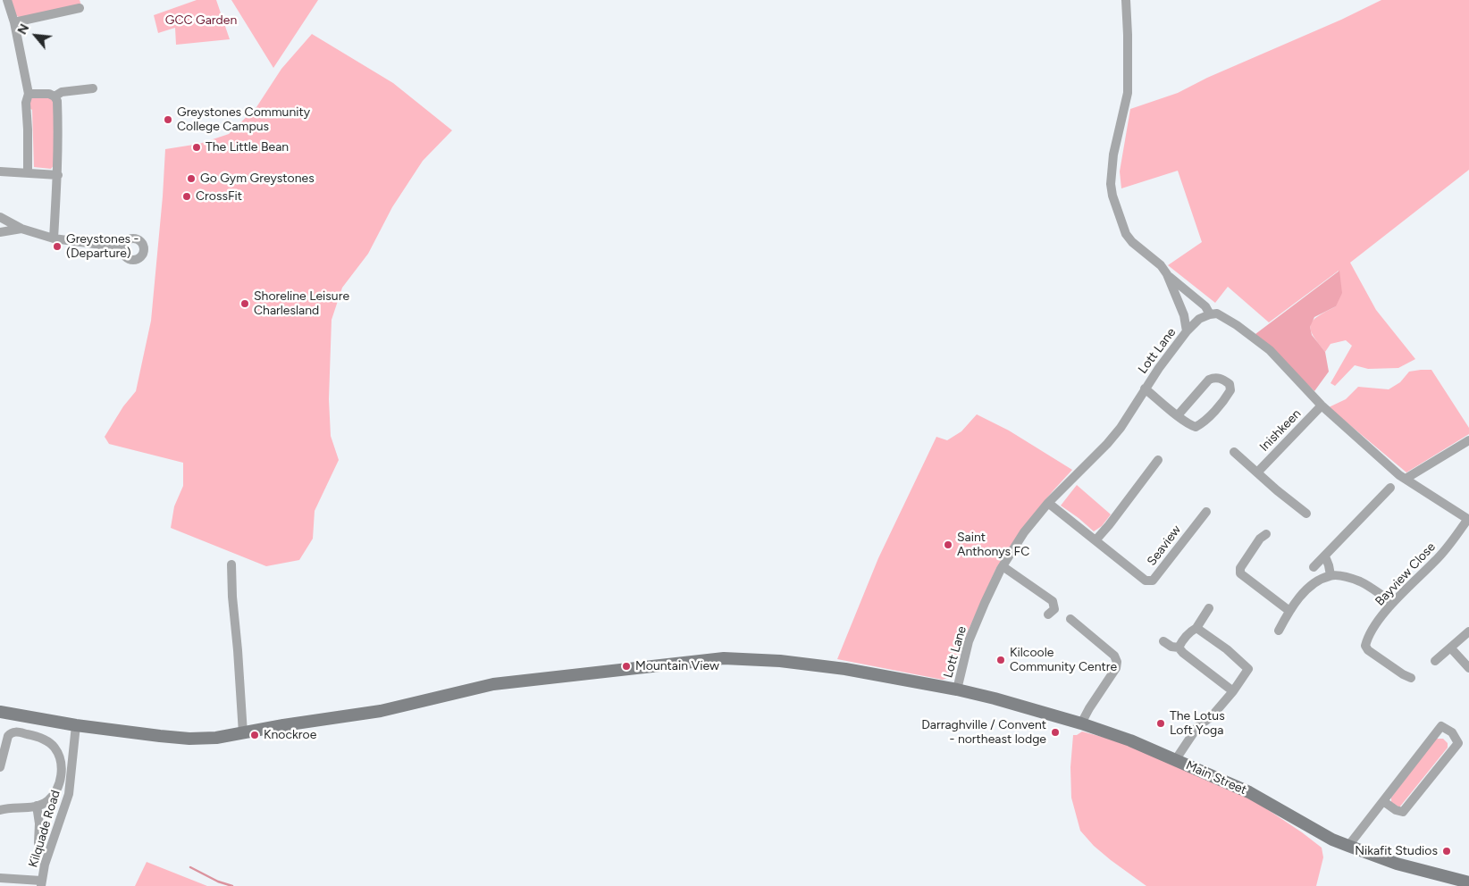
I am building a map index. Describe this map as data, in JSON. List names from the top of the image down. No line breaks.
{"streets":{"main road":["Main Street"],"street":["Lott Lane","Inishkeen","Seaview","Bayview Close","Kilquade Road"]},"crossings":[["Lott Lane","Seaview"],["Lott Lane","Main Street"],["Main Street","Kilquade Road"]],"parks":["GCC Garden"],"places":["Greystones Community College Campus","The Little Bean","Go Gym Greystones","CrossFit","Greystones - (Departure)","Shoreline Leisure Charlesland","Saint Anthonys FC","Kilcoole Community Centre","Mountain View","The Lotus Loft Yoga","Darraghville / Convent - northeast lodge","Knockroe","Nikafit Studios"],"north":"top left"}
